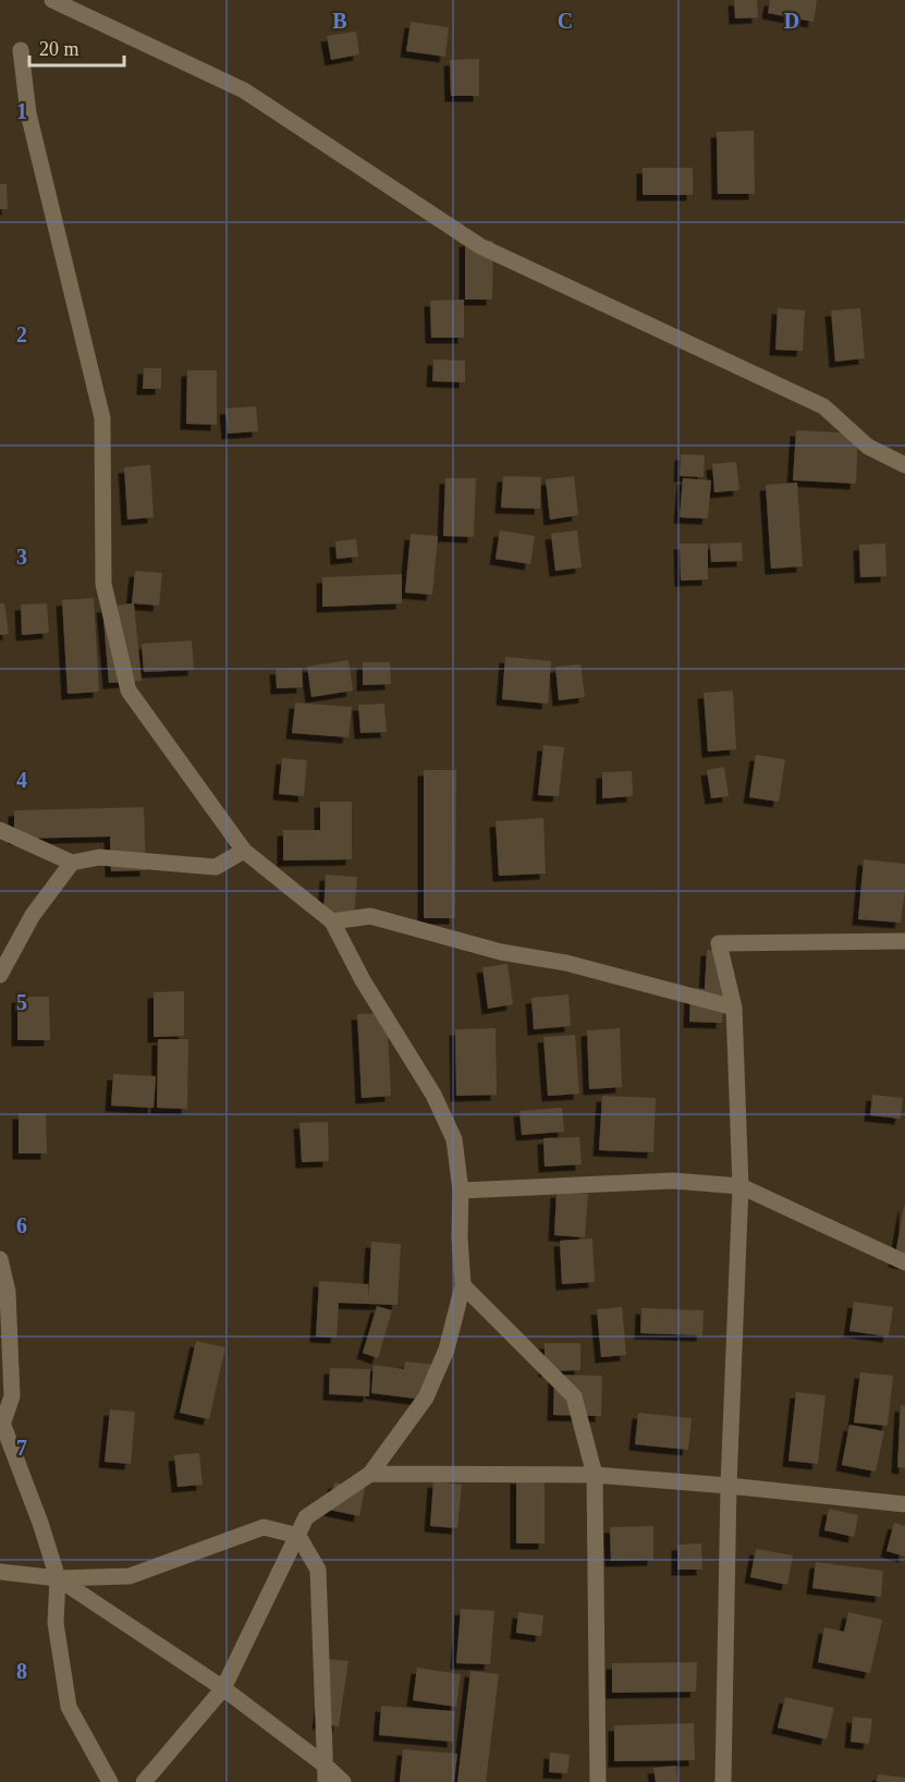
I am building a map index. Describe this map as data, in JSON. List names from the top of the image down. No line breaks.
{"scale_bar":"20 m","grid":{"columns":["B","C","D"],"rows":["1","2","3","4","5","6","7","8"]}}
